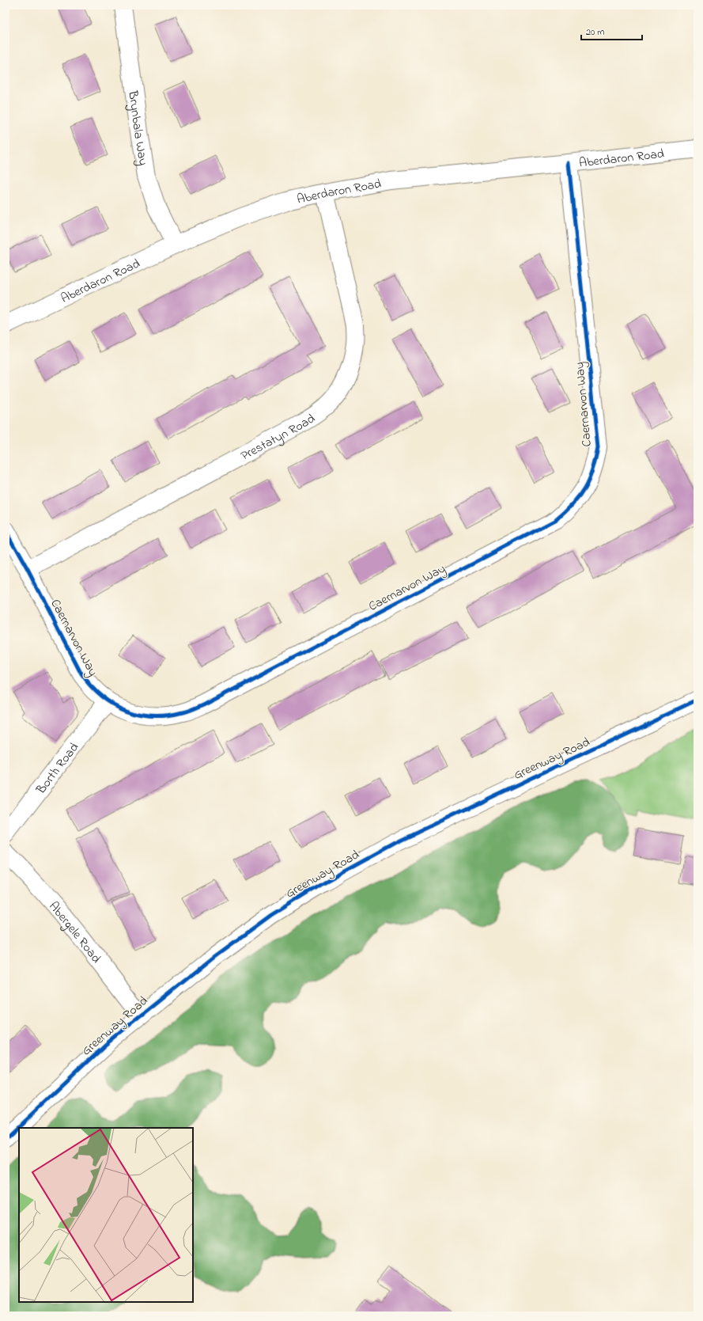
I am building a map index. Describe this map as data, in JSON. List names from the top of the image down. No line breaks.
{"streets":{"street":["Brynbala Way","Aberdaron Road","Caernarvon Way","Prestatyn Road","Greenway Road","Borth Road","Abergele Road"]},"crossings":[["Brynbala Way","Aberdaron Road"],["Aberdaron Road","Caernarvon Way"],["Aberdaron Road","Prestatyn Road"],["Caernarvon Way","Prestatyn Road"],["Caernarvon Way","Borth Road"],["Greenway Road","Abergele Road"]],"scale_bar":"20 m"}
